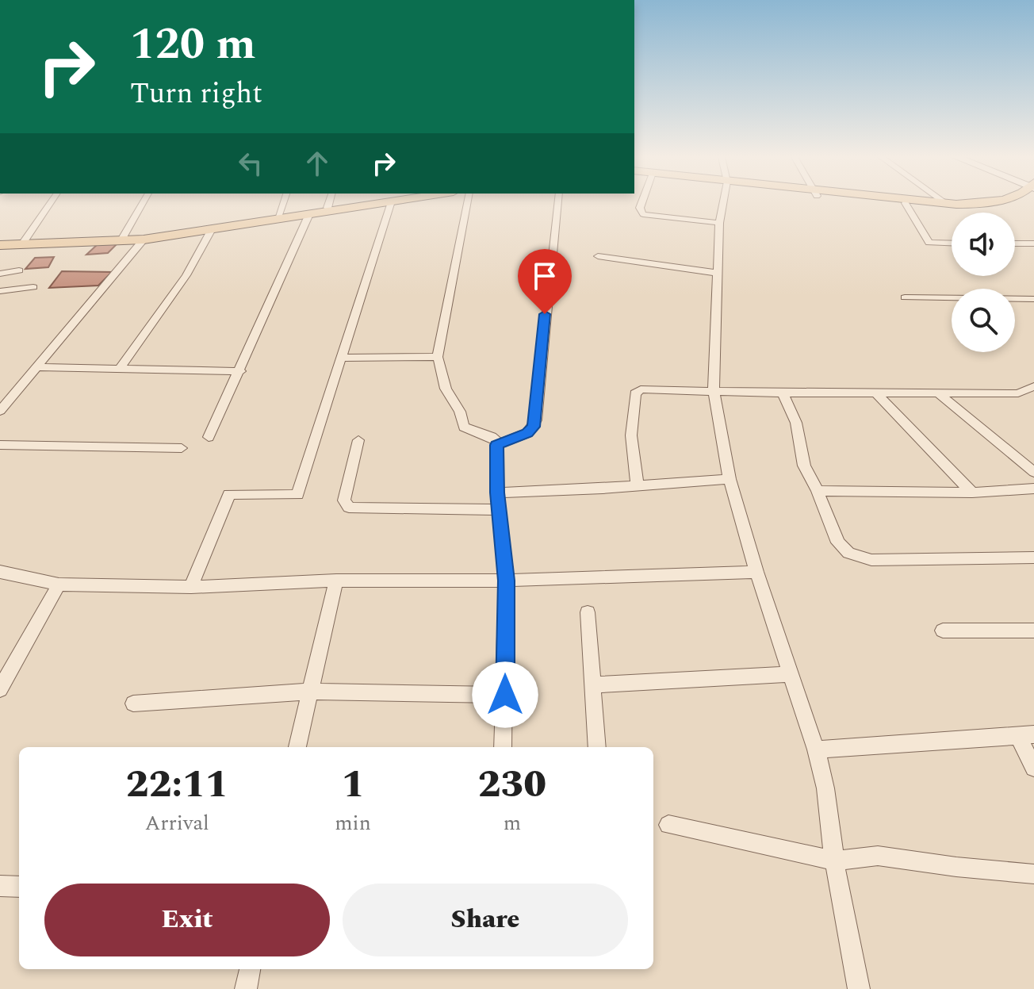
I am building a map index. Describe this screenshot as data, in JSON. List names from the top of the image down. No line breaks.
{"page":{"turn":["120 m","Turn right"],"eta":["22:11","Arrival","1","min","230","m"],"buttons":["Exit","Share"]}}
